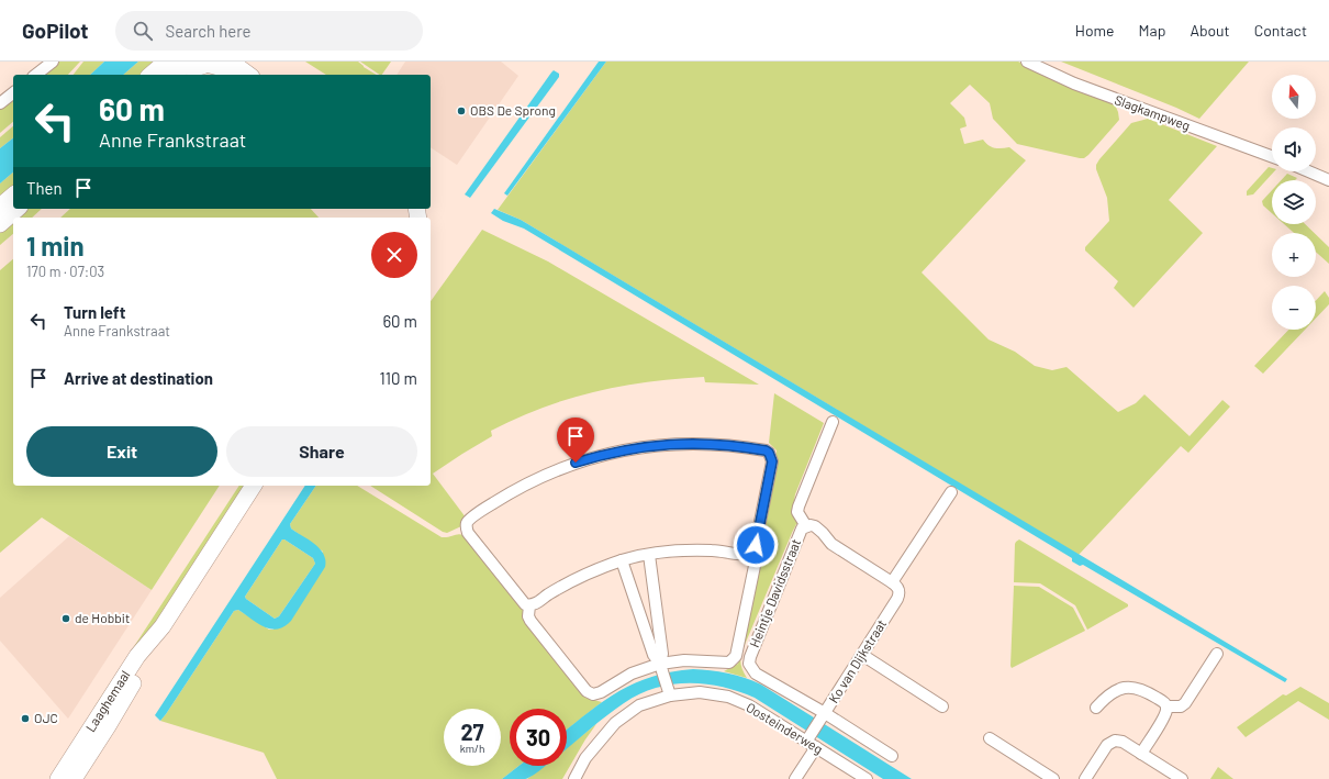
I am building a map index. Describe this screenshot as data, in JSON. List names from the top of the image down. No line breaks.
{"streets":{"street":["Slagkampweg","Heintje Davidsstraat","Ko van Dijkstraat","Laaghemaal","Oosteinderweg"]},"crossings":[["Heintje Davidsstraat","Ko van Dijkstraat"],["Ko van Dijkstraat","Oosteinderweg"]],"places":["OBS De Sprong","de Hobbit","OJC"],"north":"top","page":{"header":"GoPilot","search":"Search here","nav":["Home","Map","About","Contact"],"map_buttons":["+","−"],"turn":["60 m","Anne Frankstraat"],"then":"Then","heading":["1 min","170 m · 07:03"],"list":[{"name":"Turn left","note":"Anne Frankstraat","value":"60 m"},{"name":"Arrive at destination","value":"110 m"}],"buttons":["Exit","Share"],"speed":"27 km/h","limit":"30"}}
